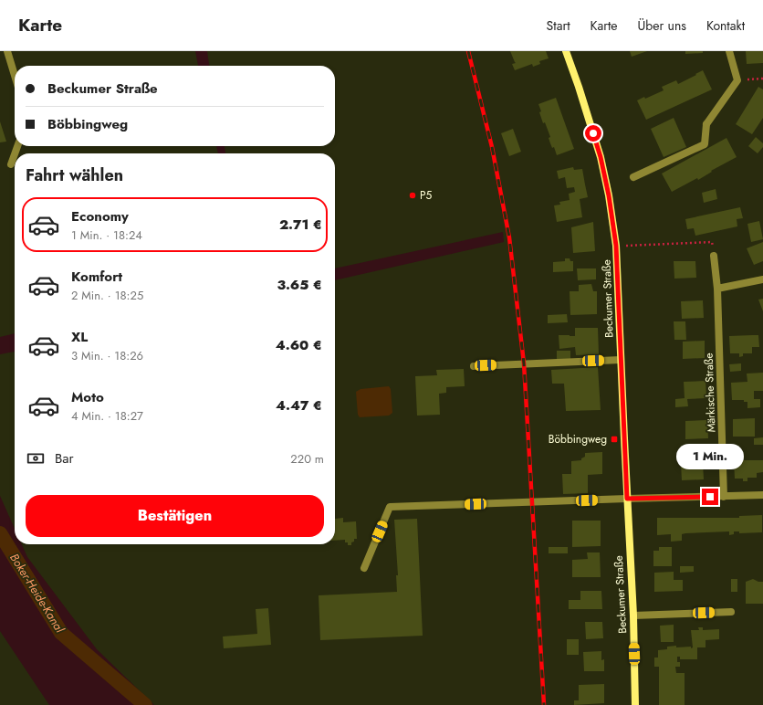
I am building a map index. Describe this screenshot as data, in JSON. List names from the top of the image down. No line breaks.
{"streets":{"main road":["Beckumer Straße"],"street":["Märkische Straße"]},"water":["Boker-Heide-Kanal"],"places":{"other":["P5"],"transit":["Böbbingweg"]},"page":{"header":"Karte","nav":["Start","Karte","Über uns","Kontakt"],"banner":["Beckumer Straße","Böbbingweg"],"heading":"Fahrt wählen","list":[{"name":"Economy","note":"1 Min. · 18:24","value":"2.71 €"},{"name":"Komfort","note":"2 Min. · 18:25","value":"3.65 €"},{"name":"XL","note":"3 Min. · 18:26","value":"4.60 €"},{"name":"Moto","note":"4 Min. · 18:27","value":"4.47 €"}],"pay":["Bar","220 m"],"bubble":"1 Min.","buttons":"Bestätigen"}}
